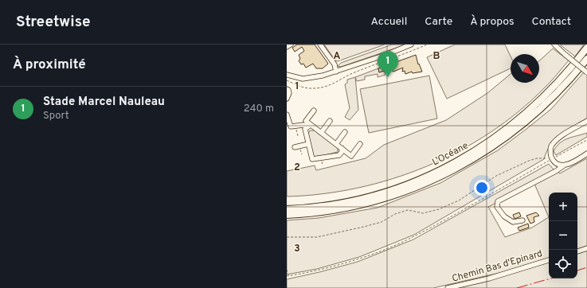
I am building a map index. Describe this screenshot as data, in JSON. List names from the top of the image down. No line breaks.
{"streets":{"highway":["L’Océane"],"street":["Chemin Bas d'Epinard"]},"north":"bottom right","page":{"header":"Streetwise","nav":["Accueil","Carte","À propos","Contact"],"heading":"À proximité","pins":"1","list":[{"mark":"1","name":"Stade Marcel Nauleau","note":"Sport","value":"240 m"}],"map_buttons":["+","−"]},"grid":{"columns":["A","B"],"rows":["1","2","3"]}}
